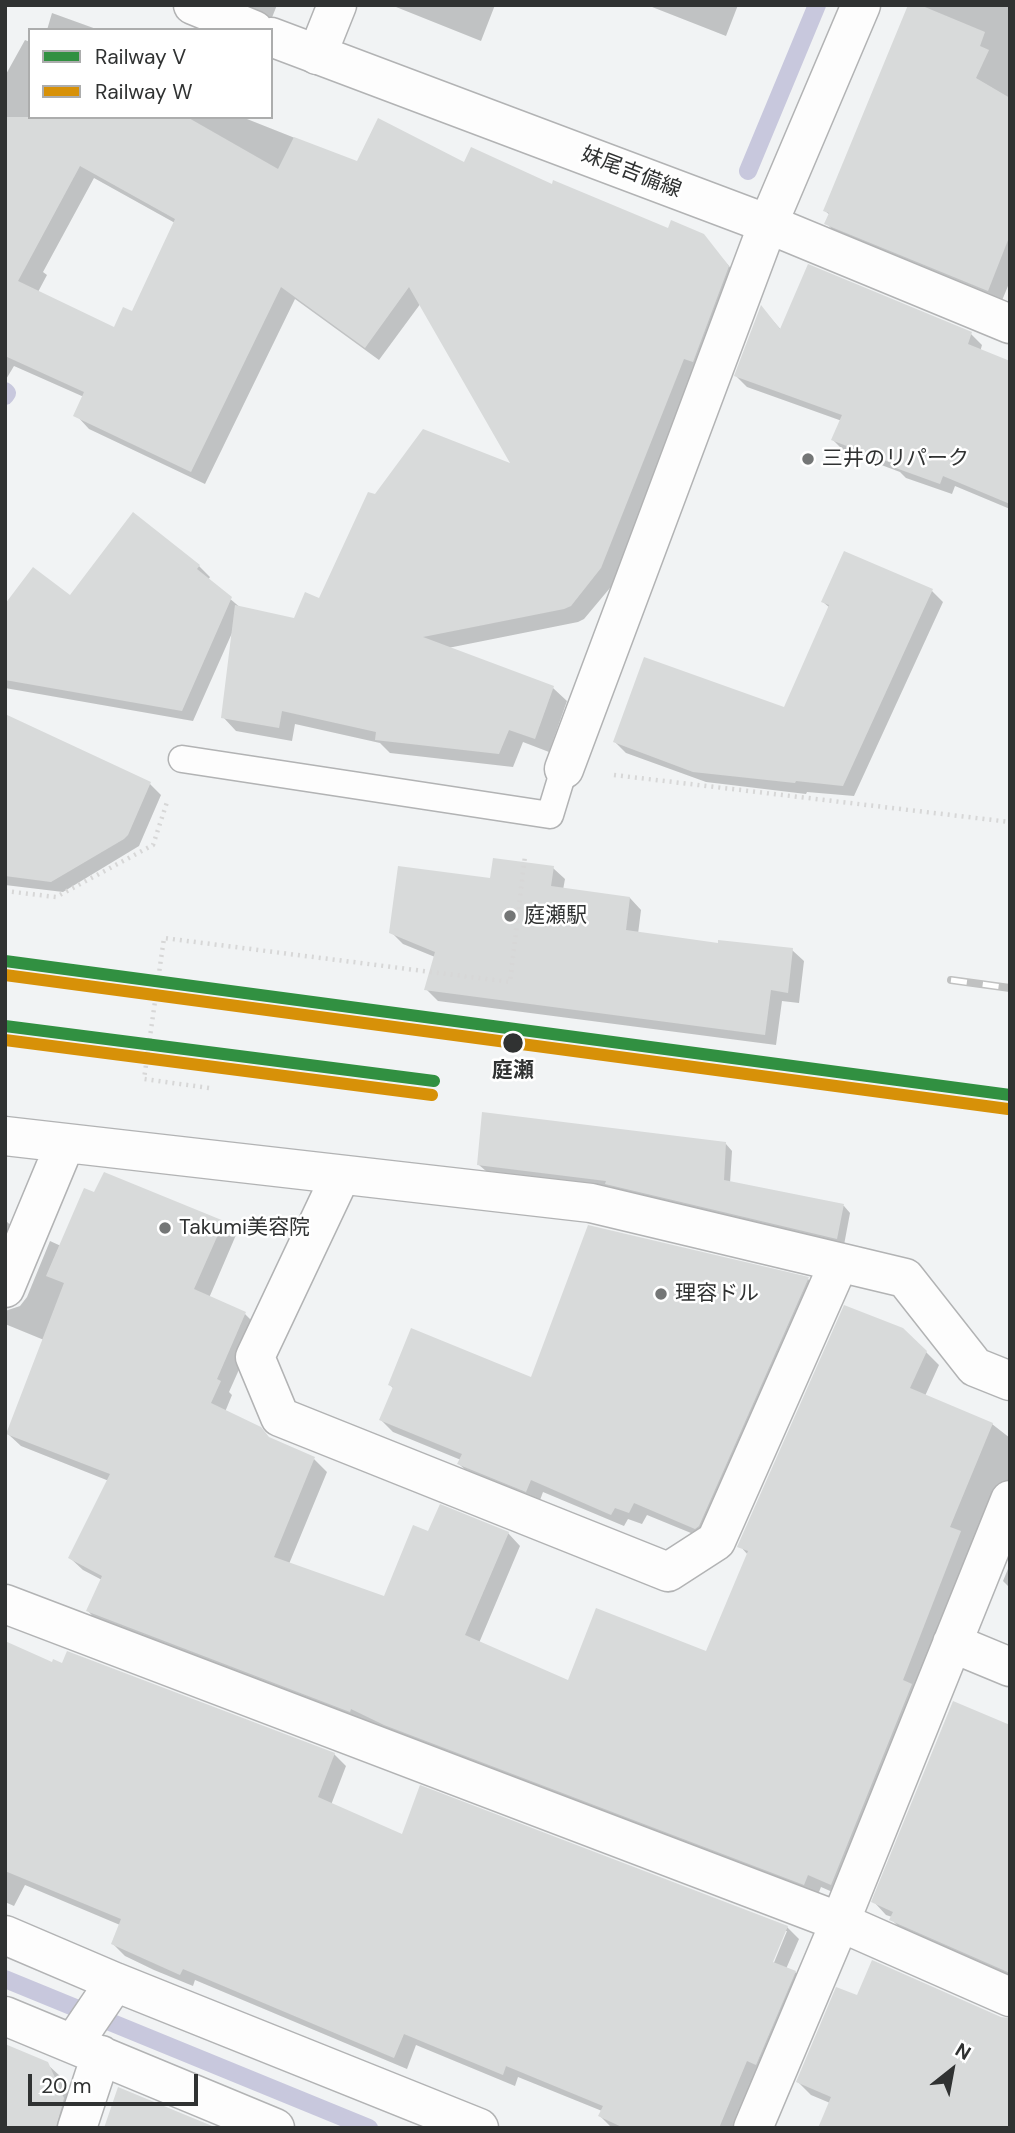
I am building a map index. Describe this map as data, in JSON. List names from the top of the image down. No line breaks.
{"streets":{"street":["妹尾吉備線"]},"places":["三井のリパーク","庭瀬駅","庭瀬","Takumi美容院","理容ドル"],"lines":["rail line V","rail line W"],"legend":["Railway V","Railway W"],"scale_bar":"20 m","north":"top right"}
